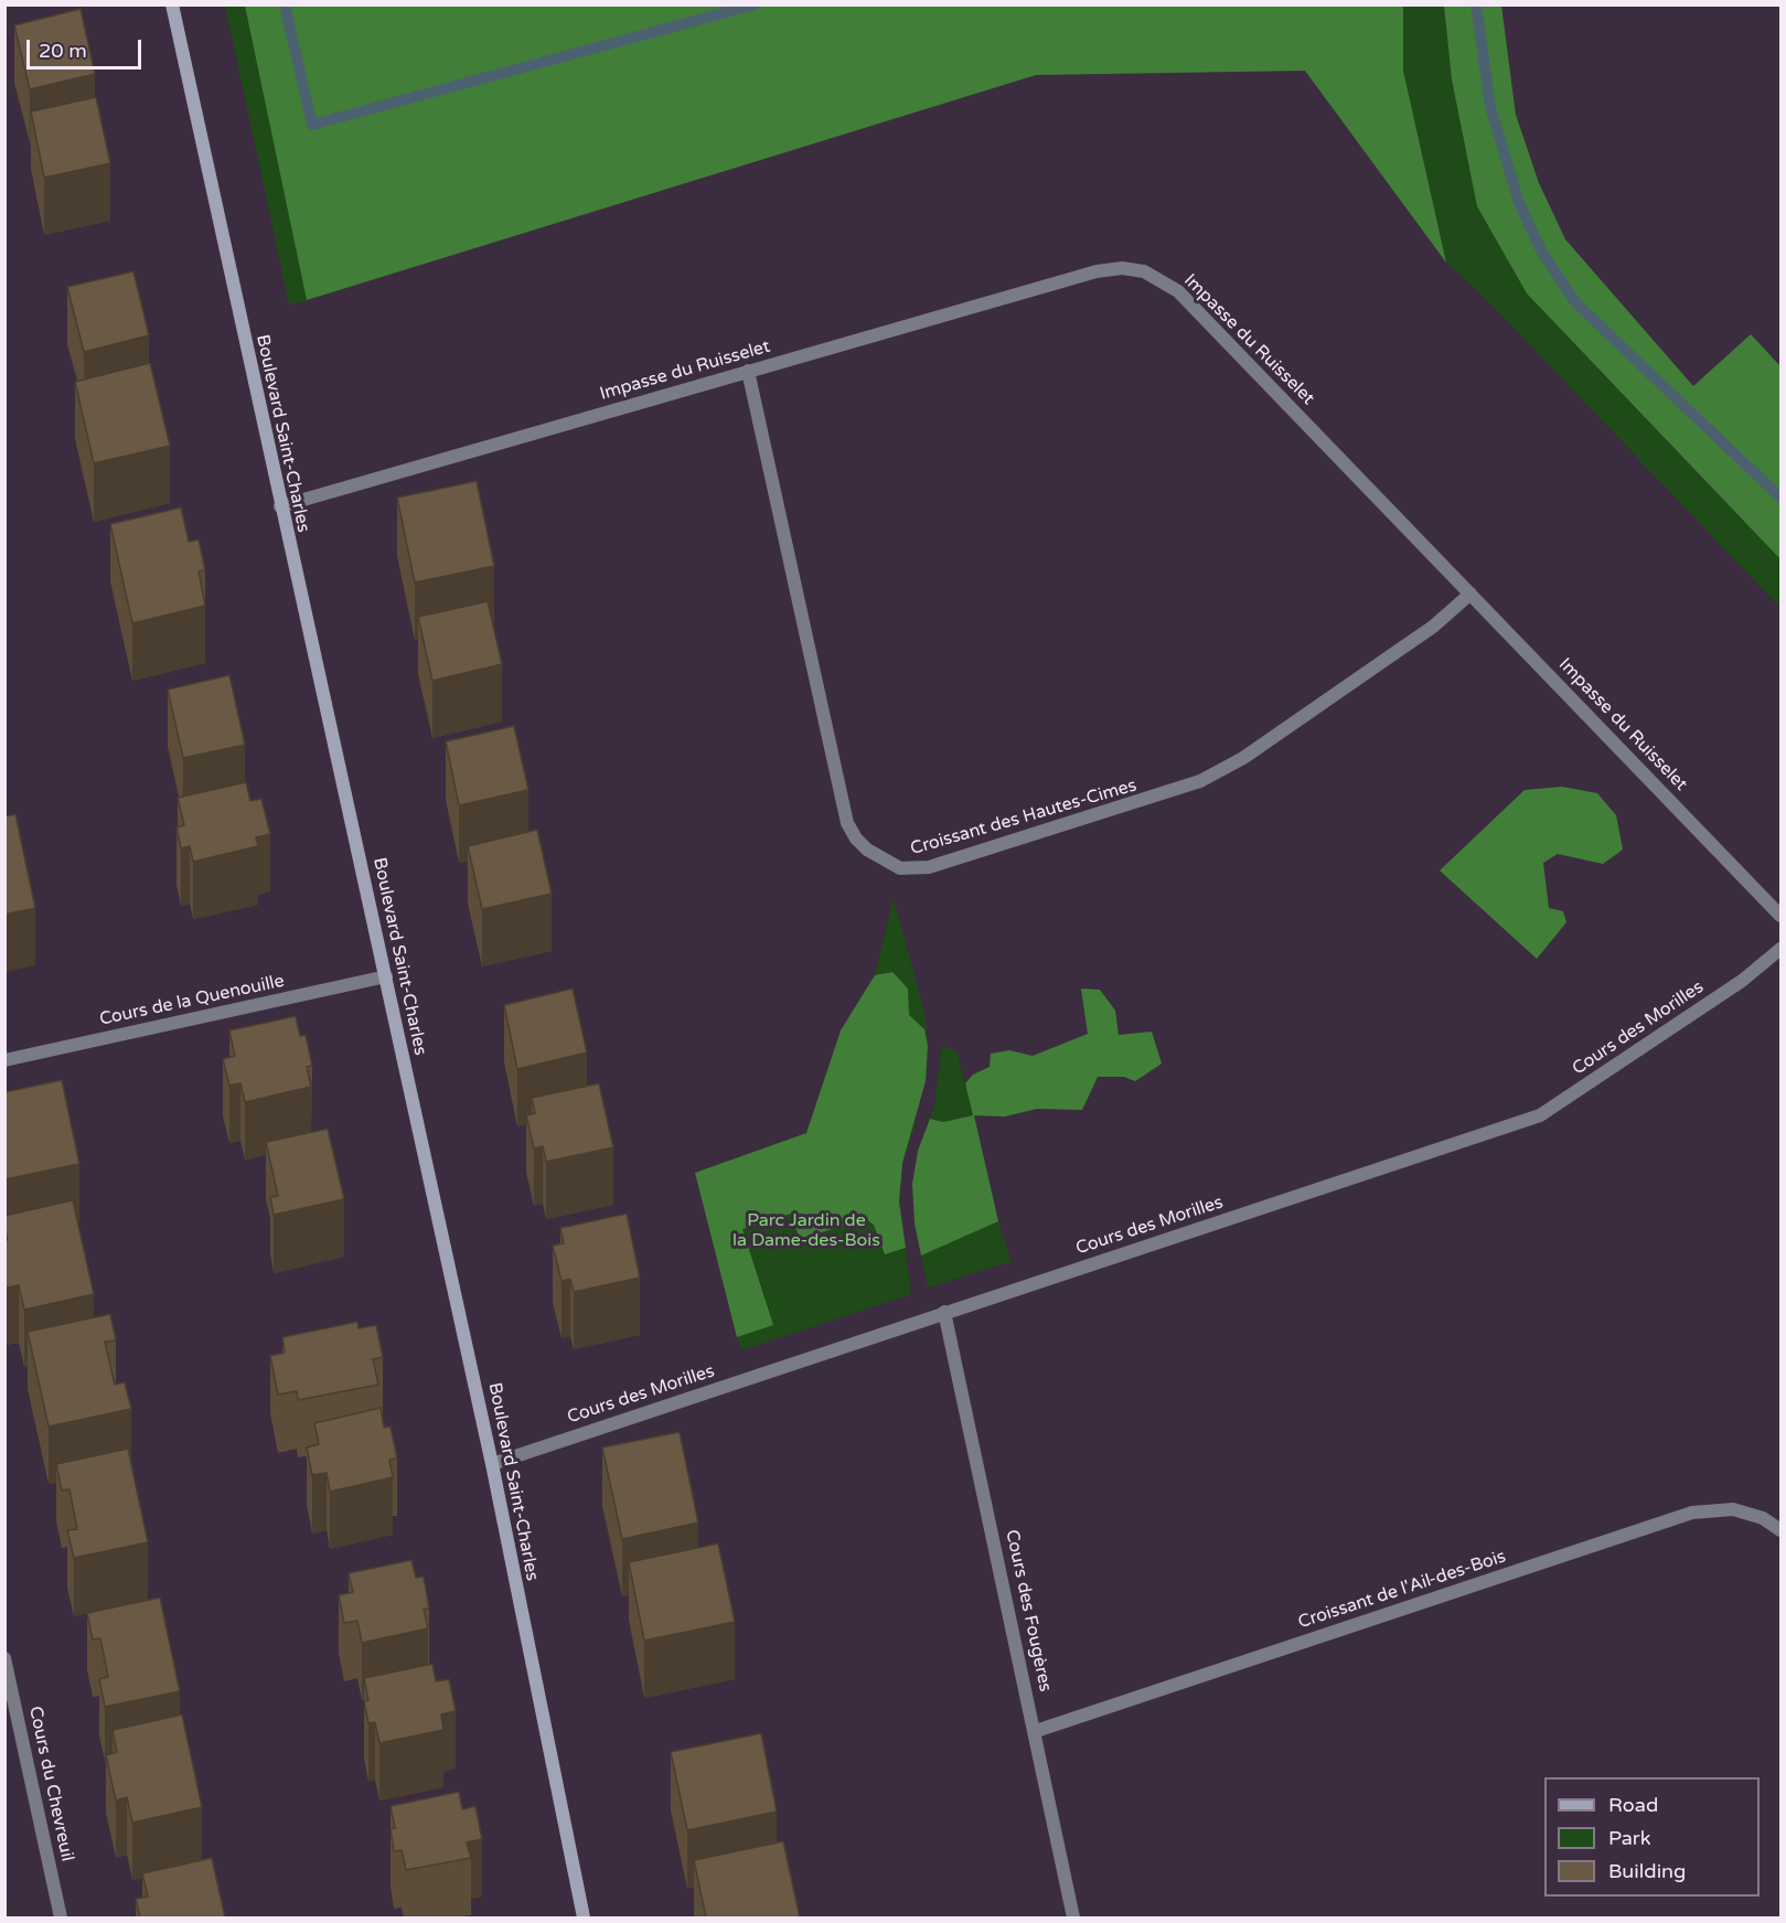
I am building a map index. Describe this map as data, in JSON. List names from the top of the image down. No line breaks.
{"streets":{"street":["Impasse du Ruisselet","Boulevard Saint-Charles","Croissant des Hautes-Cimes","Cours de la Quenouille","Cours des Morilles","Croissant de l'Ail-des-Bois","Cours des Fougères","Cours du Chevreuil"]},"crossings":[["Impasse du Ruisselet","Boulevard Saint-Charles"],["Impasse du Ruisselet","Croissant des Hautes-Cimes"],["Boulevard Saint-Charles","Cours de la Quenouille"],["Boulevard Saint-Charles","Cours des Morilles"],["Cours des Morilles","Cours des Fougères"],["Croissant de l'Ail-des-Bois","Cours des Fougères"]],"parks":["Parc Jardin de la Dame-des-Bois"],"legend":["Road","Park","Building"],"scale_bar":"20 m"}
